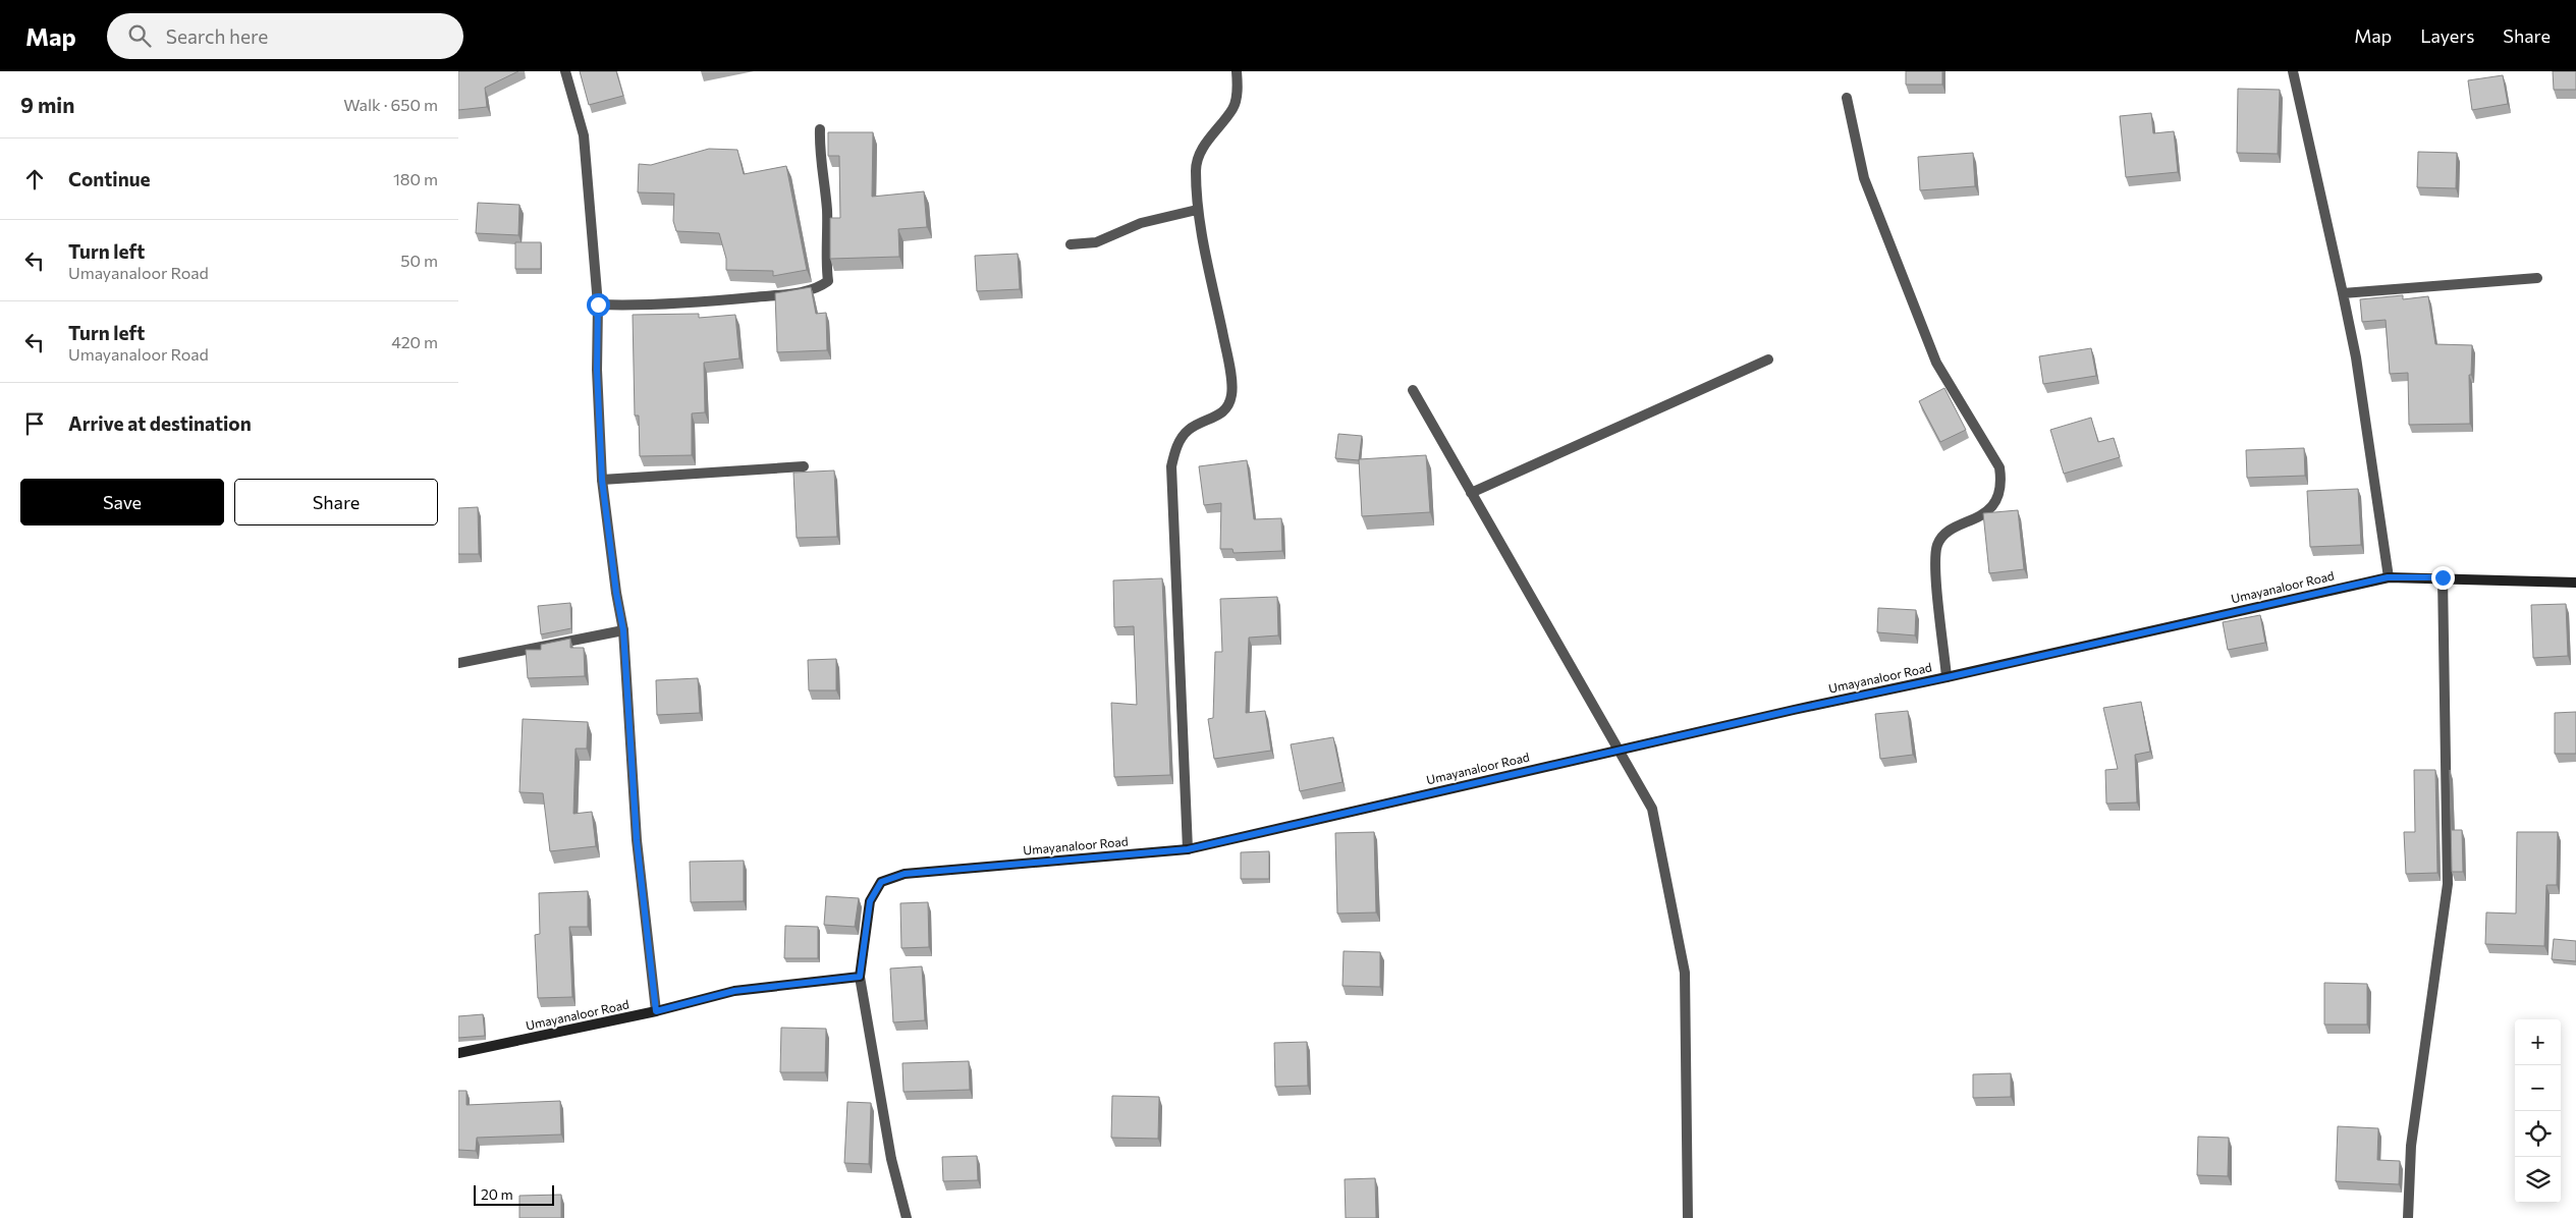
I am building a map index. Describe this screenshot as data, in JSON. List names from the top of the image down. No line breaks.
{"streets":{"main road":["Umayanaloor Road"]},"scale_bar":"20 m","page":{"header":"Map","search":"Search here","nav":["Map","Layers","Share"],"heading":["9 min","Walk · 650 m"],"list":[["Continue","180 m"],["Turn left","Umayanaloor Road","50 m"],["Turn left","Umayanaloor Road","420 m"],"Arrive at destination"],"buttons":["Save","Share"],"map_buttons":["+","−"],"scale":"20 m"}}
